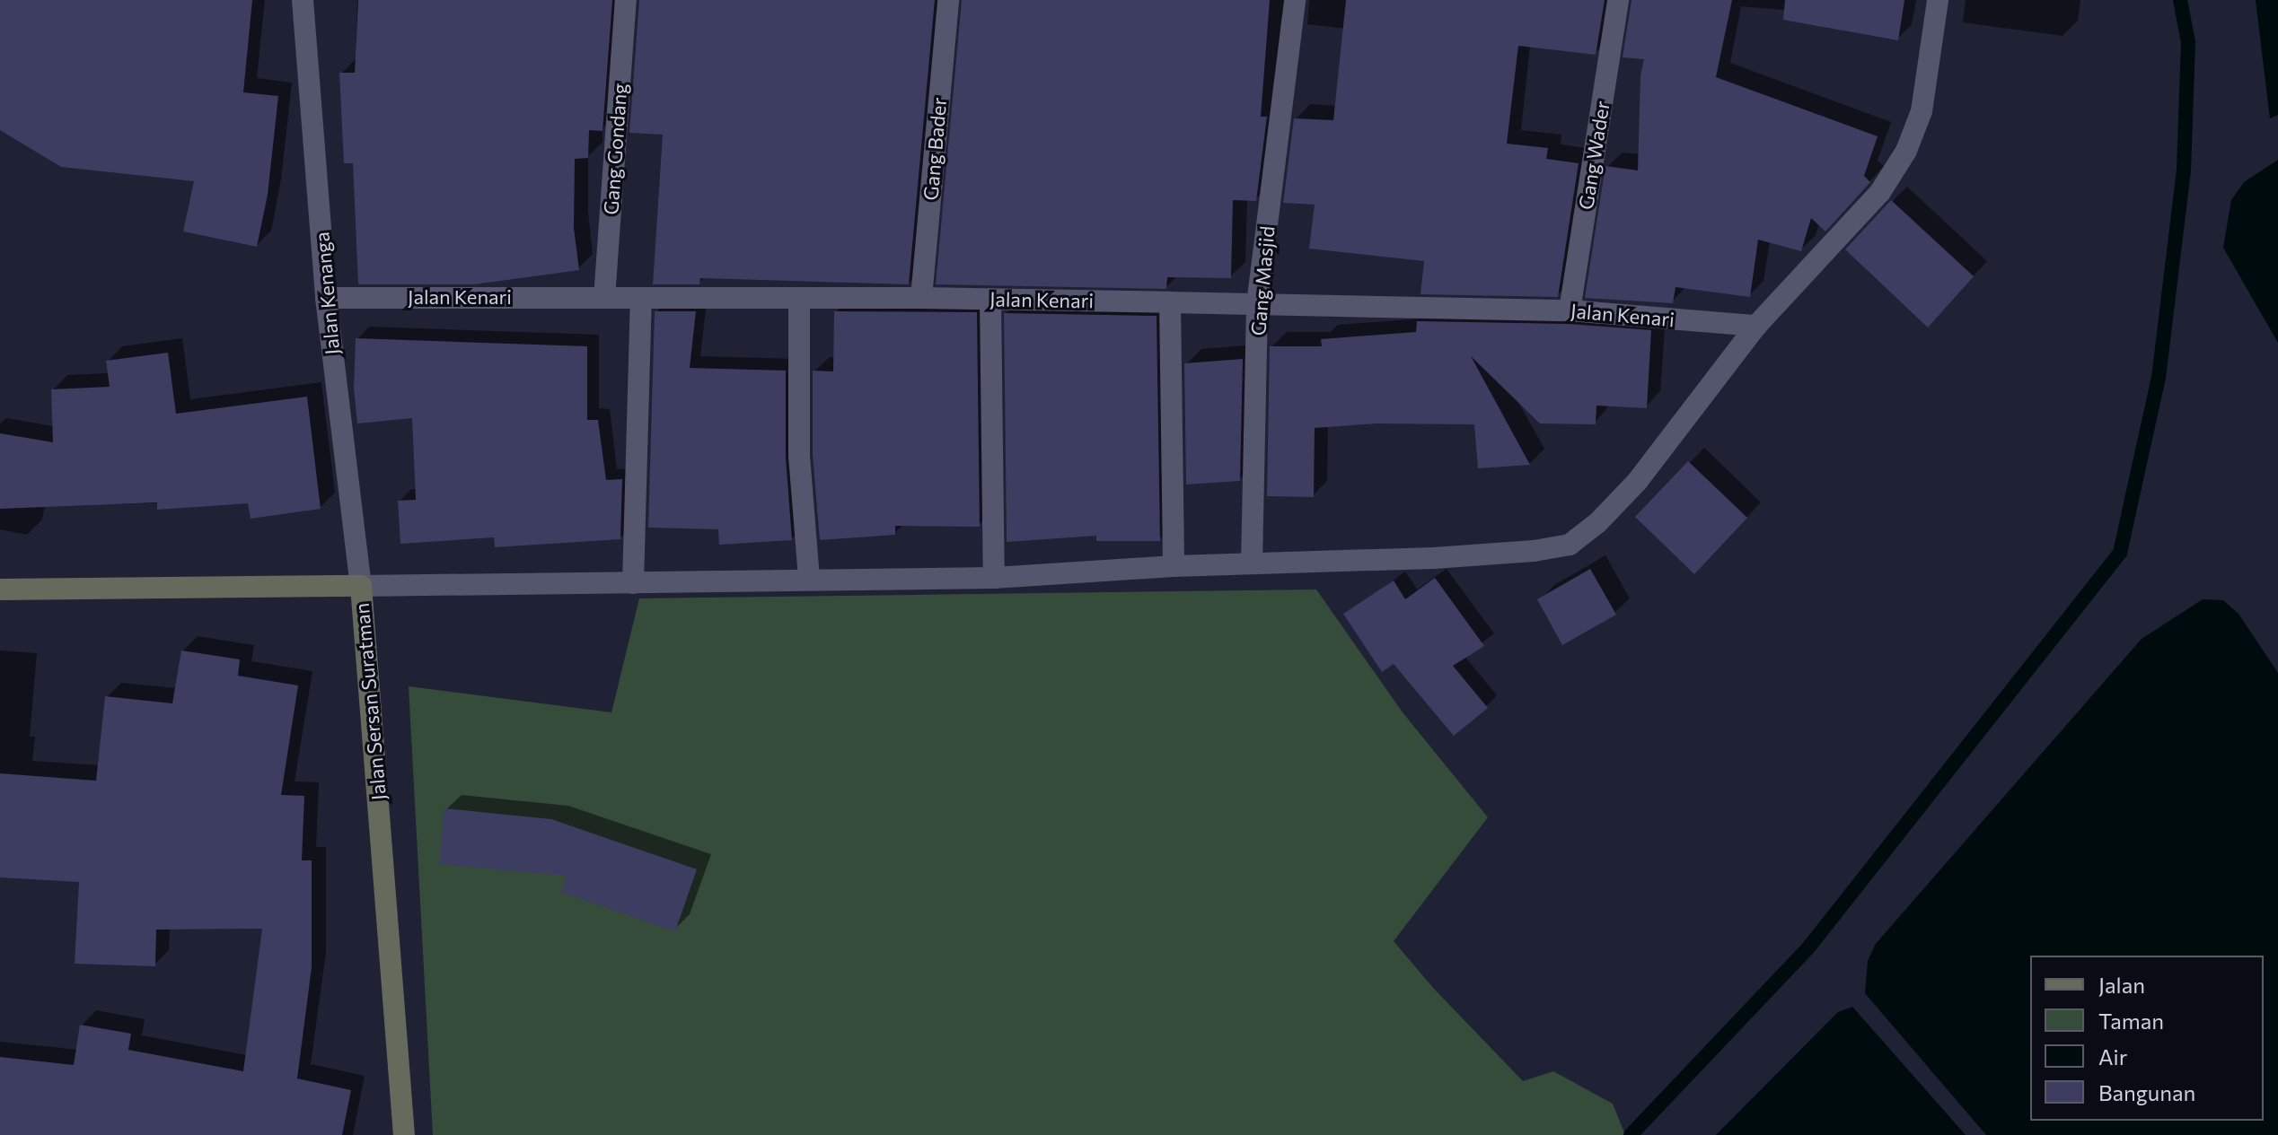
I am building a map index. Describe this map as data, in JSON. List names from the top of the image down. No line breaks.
{"streets":{"main road":["Jalan Sersan Suratman"],"street":["Gang Gondang","Gang Bader","Gang Wader","Gang Masjid","Jalan Kenanga","Jalan Kenari"]},"crossings":[["Gang Gondang","Jalan Kenari"],["Gang Bader","Jalan Kenari"],["Gang Wader","Jalan Kenari"],["Gang Masjid","Jalan Kenari"],["Jalan Kenanga","Jalan Kenari"],["Jalan Kenanga","Jalan Sersan Suratman"]],"legend":["Jalan","Taman","Air","Bangunan"]}
